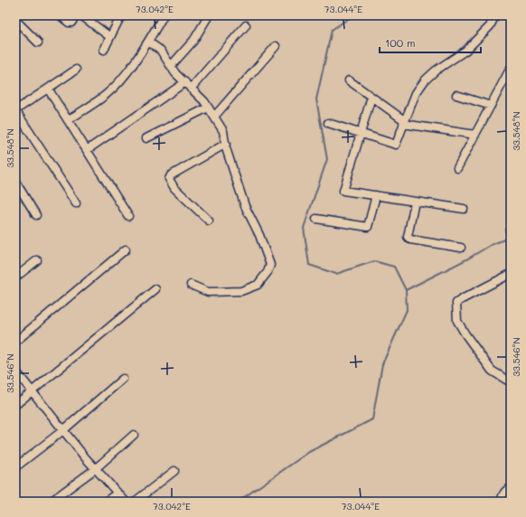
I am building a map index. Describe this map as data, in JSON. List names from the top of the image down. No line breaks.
{"scale_bar":"100 m","coordinates":["73.042°E","73.044°E","33.548°N","33.546°N"]}
